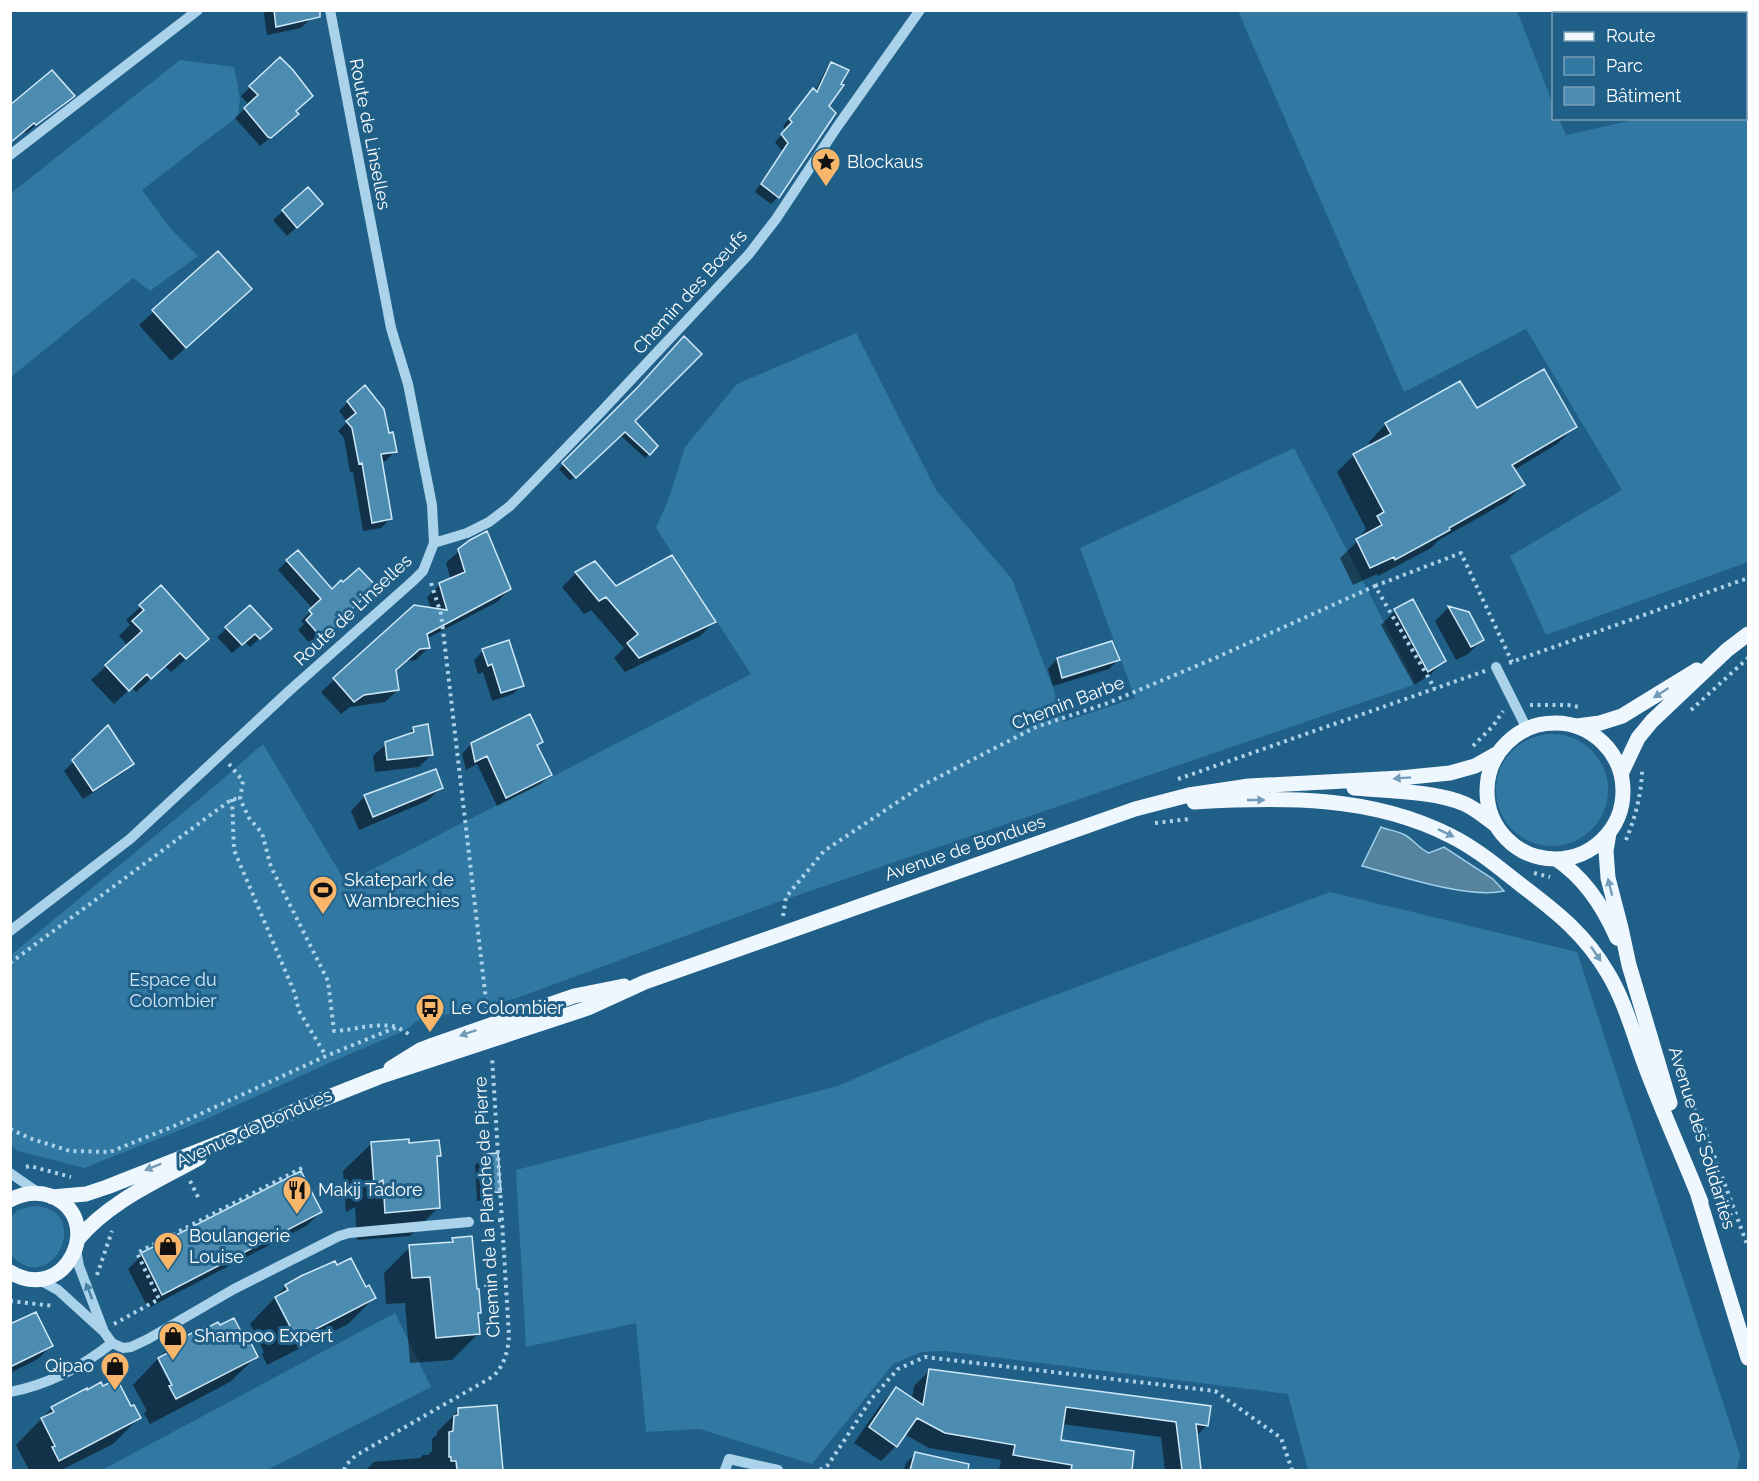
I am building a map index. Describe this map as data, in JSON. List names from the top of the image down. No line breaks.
{"streets":{"main road":["Avenue de Bondues","Avenue des Solidarités"],"street":["Route de Linselles","Chemin des Bœufs"],"path":["Chemin Barbe","Chemin de la Planche de Pierre"]},"crossings":[["Route de Linselles","Chemin des Bœufs"],["Avenue de Bondues","Avenue des Solidarités"],["Avenue de Bondues","Chemin de la Planche de Pierre"]],"parks":["Espace du Colombier"],"places":{"place":["Blockaus"],"sports":["Skatepark de Wambrechies"],"bus stop":["Le Colombier"],"restaurant":["Makij Tadore"],"shop":["Boulangerie Louise","Shampoo Expert","Qipao"]},"legend":["Route","Parc","Bâtiment"]}
